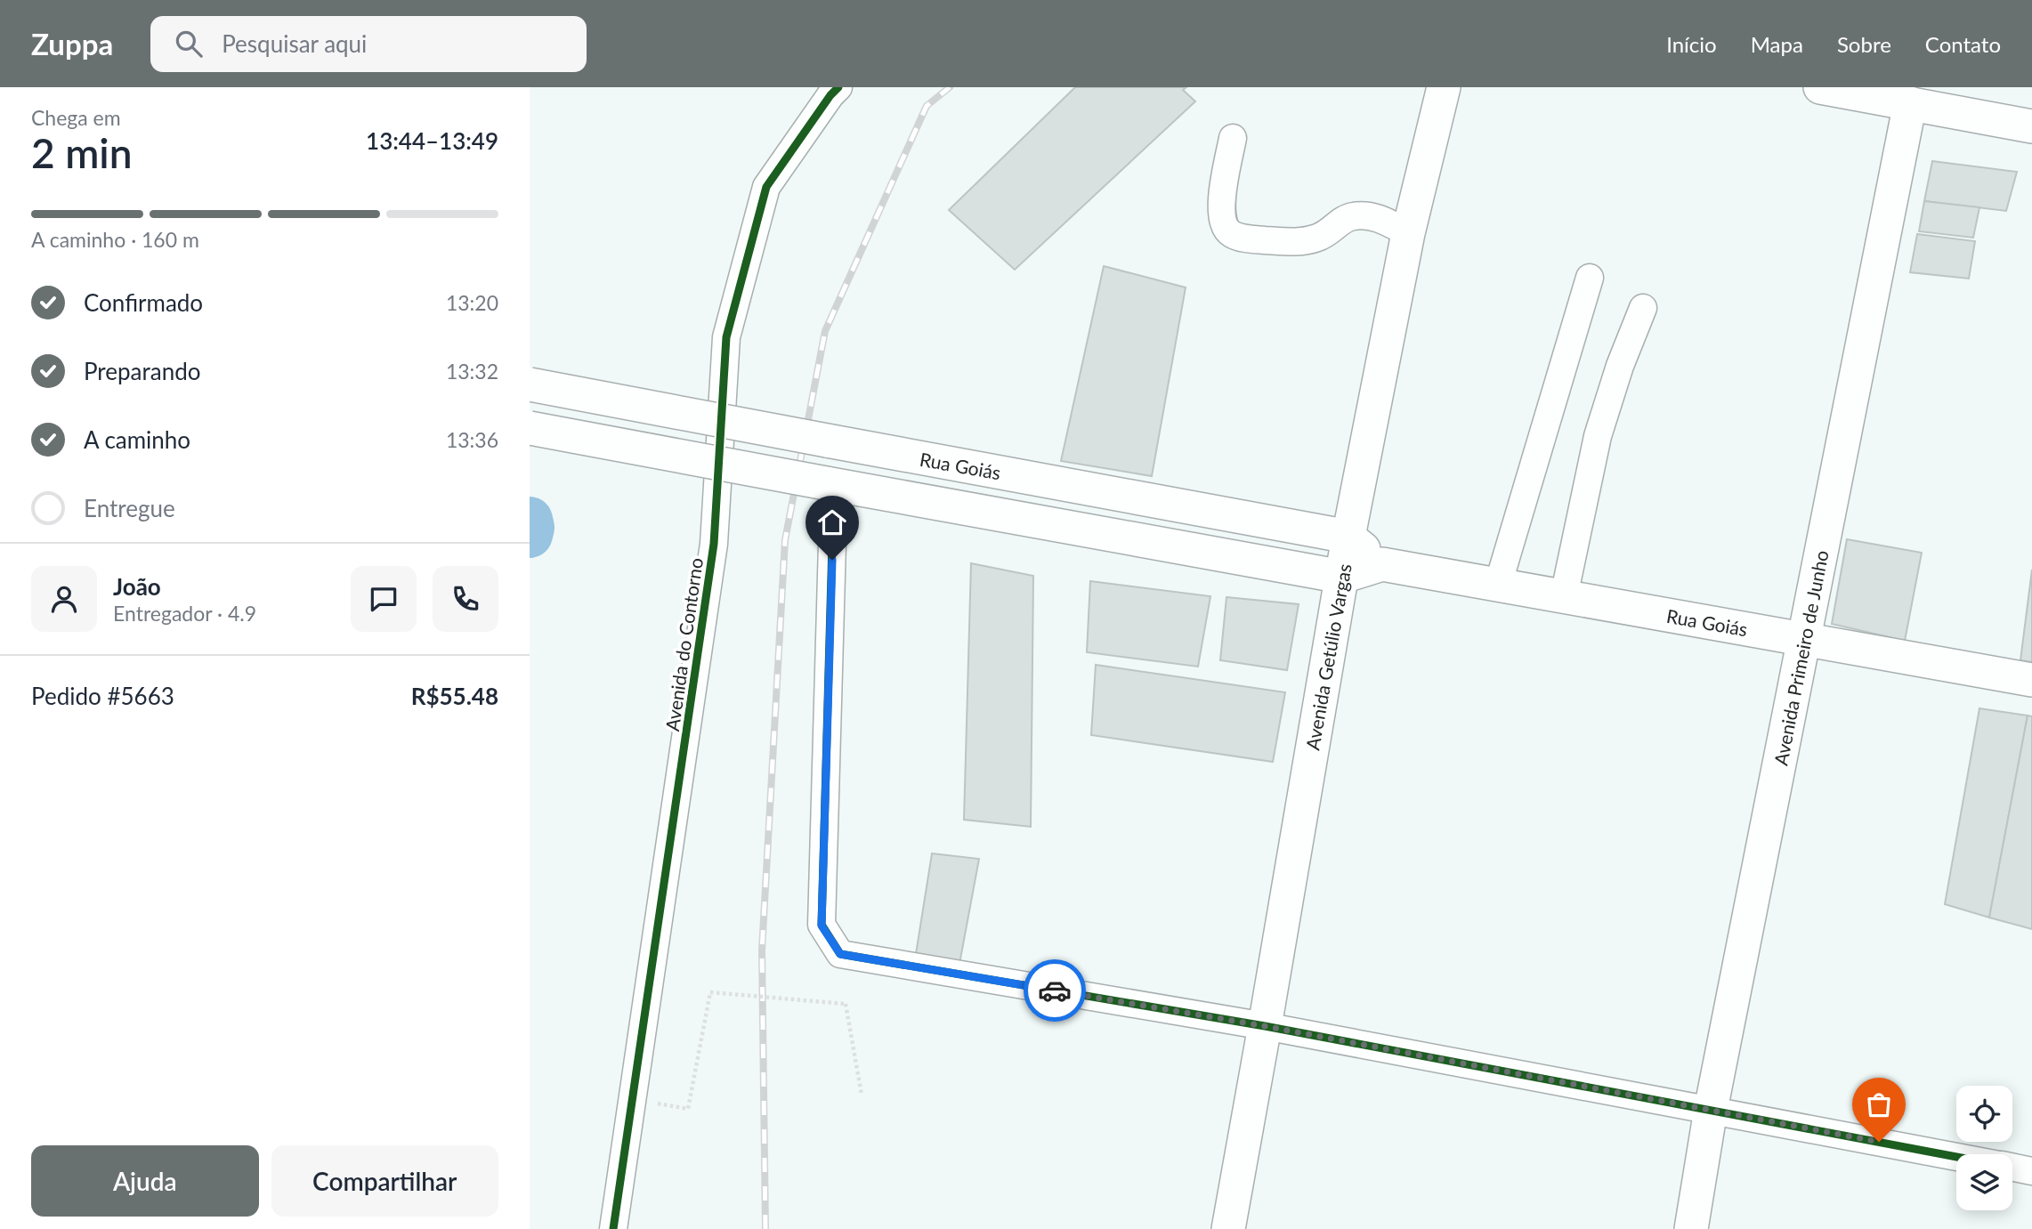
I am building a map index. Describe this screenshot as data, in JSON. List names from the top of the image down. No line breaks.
{"streets":{"main road":["Rua Goiás","Avenida Getúlio Vargas","Avenida Primeiro de Junho"],"street":["Avenida do Contorno"]},"crossings":[["Rua Goiás","Avenida Getúlio Vargas"],["Rua Goiás","Avenida Primeiro de Junho"]],"page":{"header":"Zuppa","search":"Pesquisar aqui","nav":["Início","Mapa","Sobre","Contato"],"heading":["2 min","Chega em","13:44–13:49"],"panel":["João","Entregador · 4.9","Pedido #5663","R$55.48"],"bar":"A caminho · 160 m","list":[["Confirmado","13:20"],["Preparando","13:32"],["A caminho","13:36"],"Entregue"],"buttons":["Ajuda","Compartilhar"]}}
